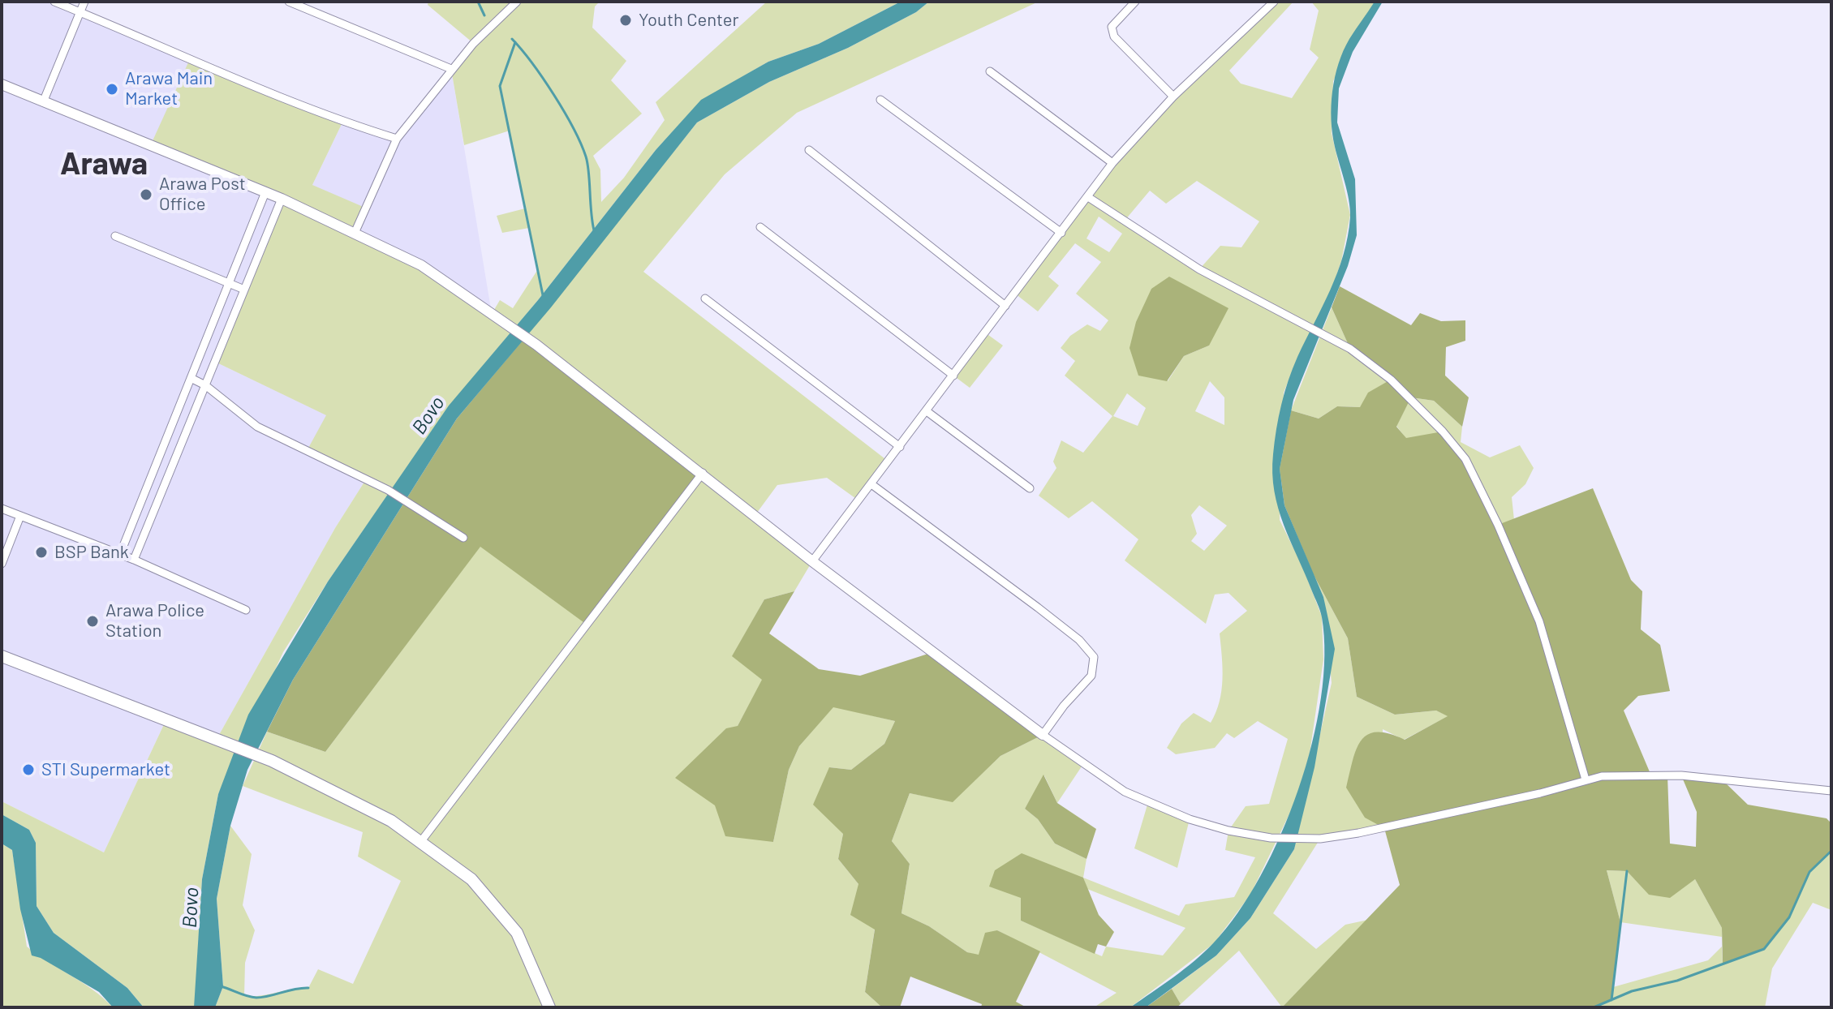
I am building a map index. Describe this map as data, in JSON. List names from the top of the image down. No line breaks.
{"districts":["Arawa"],"water":["Bovo"],"places":["Youth Center","Arawa Main Market","Arawa Post Office","BSP Bank","Arawa Police Station","STI Supermarket"]}
